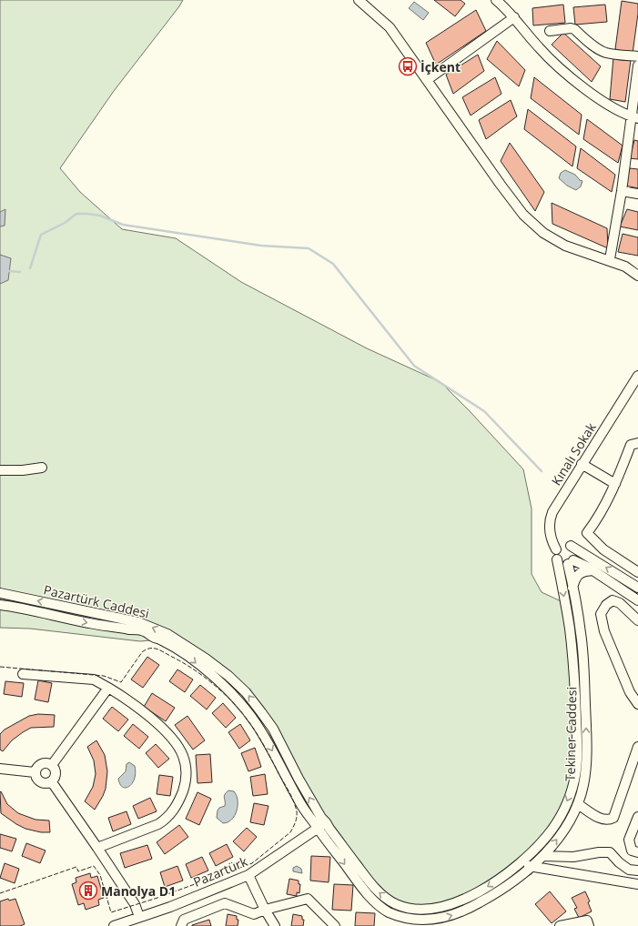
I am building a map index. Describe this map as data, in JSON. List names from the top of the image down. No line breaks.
{"streets":{"street":["Kınalı Sokak","Pazartürk Caddesi","Tekiner Caddesi","Pazartürk"]},"crossings":[["Kınalı Sokak","Tekiner Caddesi"],["Pazartürk Caddesi","Tekiner Caddesi"],["Pazartürk Caddesi","Pazartürk"],["Tekiner Caddesi","Pazartürk"]],"places":{"bus stop":["İçkent"],"building":["Manolya D1"]}}
